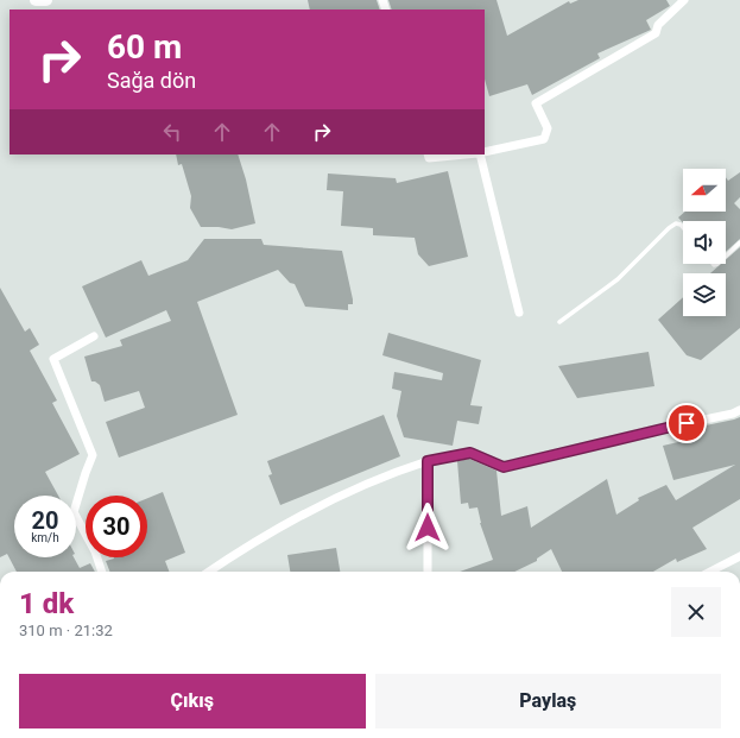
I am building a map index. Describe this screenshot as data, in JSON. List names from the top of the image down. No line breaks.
{"north":"left","page":{"turn":["60 m","Sağa dön"],"speed":"20 km/h","limit":"30","heading":["1 dk","310 m · 21:32"],"buttons":["Çıkış","Paylaş"]}}
